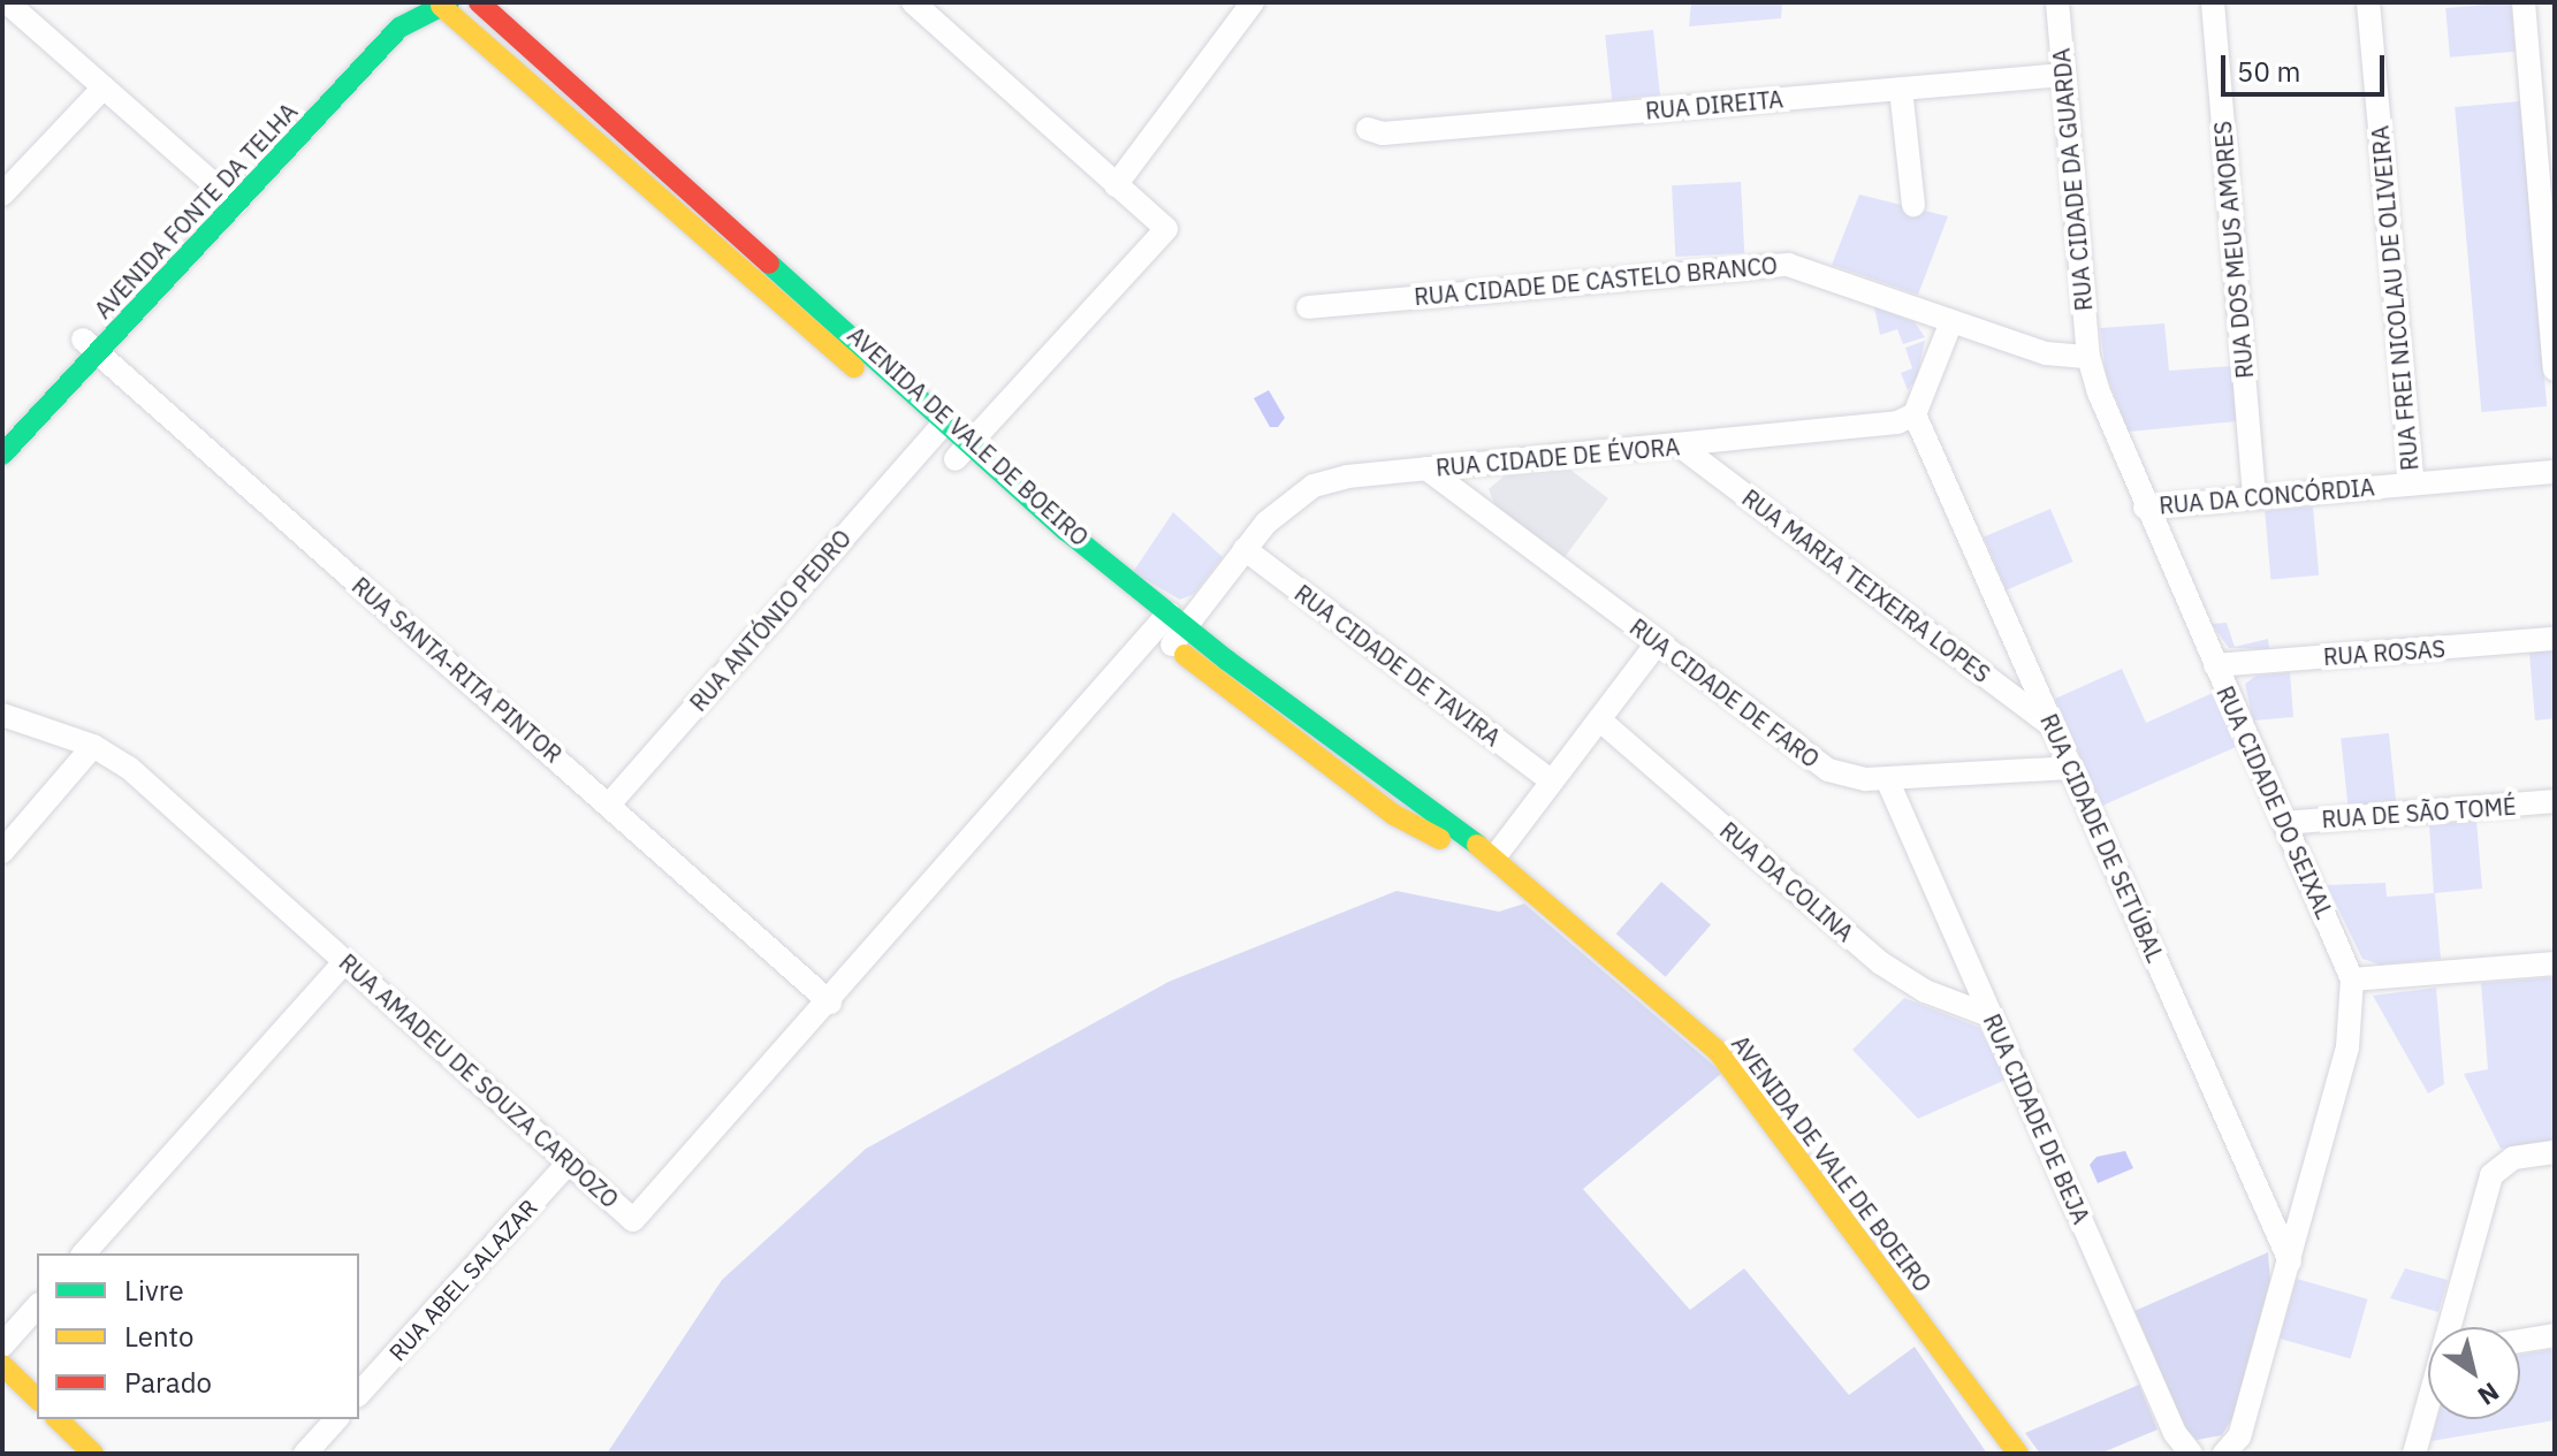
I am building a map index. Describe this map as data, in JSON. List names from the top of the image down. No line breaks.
{"streets":{"street":["RUA DIREITA","RUA CIDADE DA GUARDA","AVENIDA FONTE DA TELHA","RUA DOS MEUS AMORES","RUA CIDADE DE CASTELO BRANCO","RUA FREI NICOLAU DE OLIVEIRA","AVENIDA DE VALE DE BOEIRO","RUA CIDADE DE ÉVORA","RUA DA CONCÓRDIA","RUA MARIA TEIXEIRA LOPES","RUA ANTÓNIO PEDRO","RUA ROSAS","RUA CIDADE DE TAVIRA","RUA SANTA-RITA PINTOR","RUA CIDADE DE FARO","RUA CIDADE DO SEIXAL","RUA DE SÃO TOMÉ","RUA CIDADE DE SETÚBAL","RUA DA COLINA","RUA AMADEU DE SOUZA CARDOZO","RUA CIDADE DE BEJA","RUA ABEL SALAZAR"]},"crossings":[["RUA DIREITA","RUA CIDADE DA GUARDA"],["RUA CIDADE DA GUARDA","RUA CIDADE DE CASTELO BRANCO"],["RUA CIDADE DA GUARDA","RUA CIDADE DO SEIXAL"],["AVENIDA FONTE DA TELHA","AVENIDA DE VALE DE BOEIRO"],["AVENIDA FONTE DA TELHA","RUA SANTA-RITA PINTOR"],["RUA DOS MEUS AMORES","RUA DA CONCÓRDIA"],["RUA CIDADE DE CASTELO BRANCO","RUA CIDADE DO SEIXAL"],["RUA FREI NICOLAU DE OLIVEIRA","RUA DA CONCÓRDIA"],["AVENIDA DE VALE DE BOEIRO","RUA CIDADE DE ÉVORA"],["AVENIDA DE VALE DE BOEIRO","RUA ANTÓNIO PEDRO"],["AVENIDA DE VALE DE BOEIRO","RUA AMADEU DE SOUZA CARDOZO"],["RUA CIDADE DE ÉVORA","RUA MARIA TEIXEIRA LOPES"],["RUA CIDADE DE ÉVORA","RUA CIDADE DE TAVIRA"],["RUA CIDADE DE ÉVORA","RUA CIDADE DE FARO"],["RUA CIDADE DE ÉVORA","RUA CIDADE DE SETÚBAL"],["RUA CIDADE DE ÉVORA","RUA AMADEU DE SOUZA CARDOZO"],["RUA DA CONCÓRDIA","RUA CIDADE DO SEIXAL"],["RUA MARIA TEIXEIRA LOPES","RUA CIDADE DE SETÚBAL"],["RUA ANTÓNIO PEDRO","RUA SANTA-RITA PINTOR"],["RUA ROSAS","RUA CIDADE DO SEIXAL"],["RUA SANTA-RITA PINTOR","RUA AMADEU DE SOUZA CARDOZO"],["RUA CIDADE DE FARO","RUA CIDADE DE SETÚBAL"],["RUA CIDADE DE FARO","RUA CIDADE DE BEJA"],["RUA CIDADE DO SEIXAL","RUA DE SÃO TOMÉ"],["RUA CIDADE DO SEIXAL","RUA CIDADE DE SETÚBAL"],["RUA DA COLINA","RUA CIDADE DE BEJA"],["RUA AMADEU DE SOUZA CARDOZO","RUA ABEL SALAZAR"]],"legend":["Livre","Lento","Parado"],"scale_bar":"50 m","north":"bottom right"}
